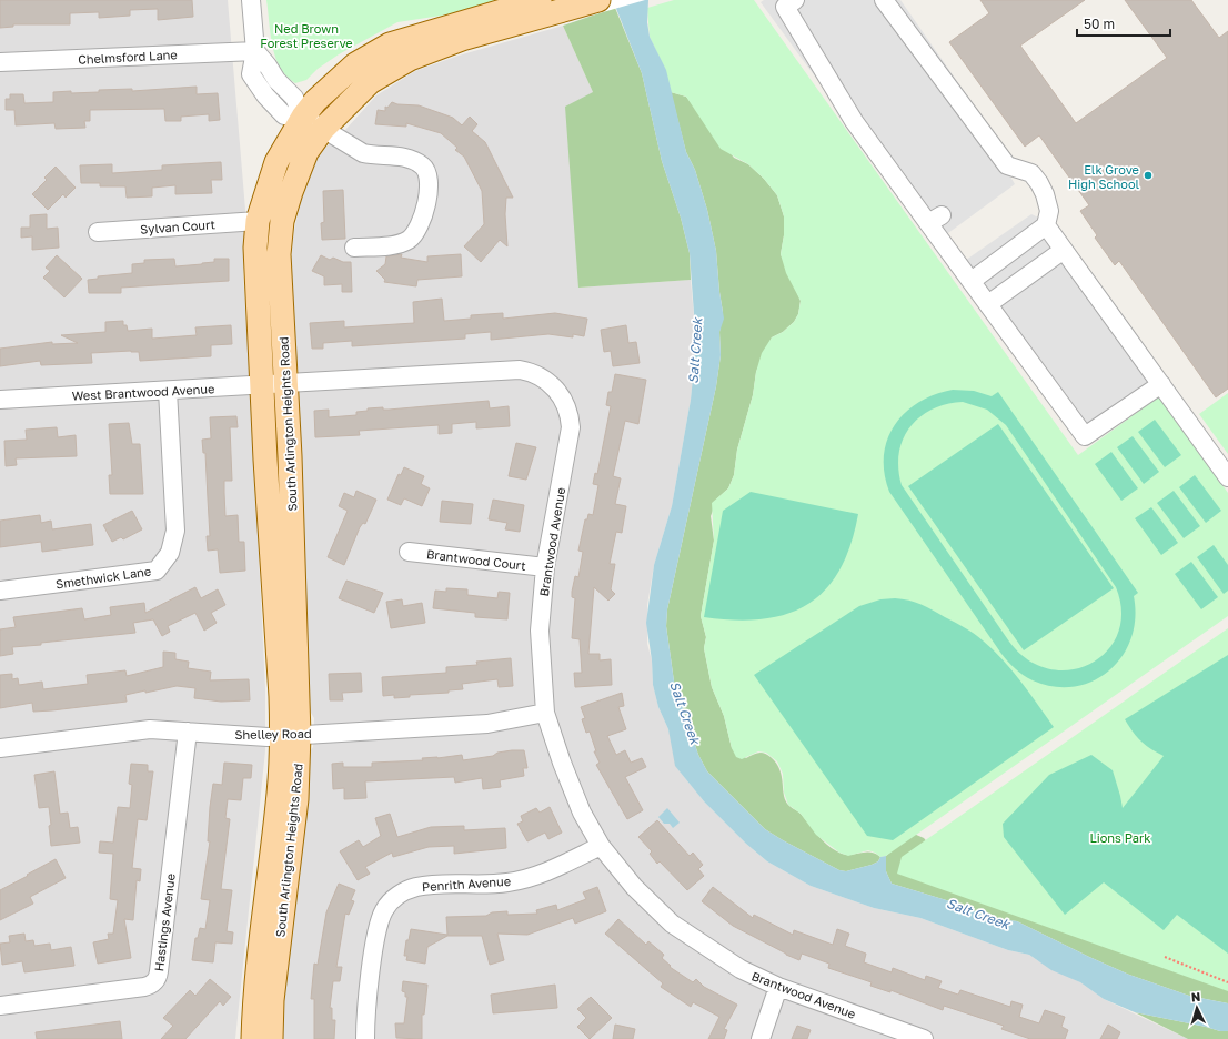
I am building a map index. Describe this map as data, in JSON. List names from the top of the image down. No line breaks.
{"streets":{"main road":["South Arlington Heights Road"],"street":["Chelmsford Lane","Sylvan Court","West Brantwood Avenue","Brantwood Avenue","Brantwood Court","Smethwick Lane","Shelley Road","Penrith Avenue","Hastings Avenue"]},"crossings":[["Sylvan Court","South Arlington Heights Road"],["West Brantwood Avenue","South Arlington Heights Road"],["West Brantwood Avenue","Brantwood Avenue"],["West Brantwood Avenue","Smethwick Lane"],["South Arlington Heights Road","Brantwood Avenue"],["South Arlington Heights Road","Shelley Road"],["Brantwood Avenue","Brantwood Court"],["Brantwood Avenue","Shelley Road"],["Brantwood Avenue","Penrith Avenue"],["Shelley Road","Hastings Avenue"]],"water":["Salt Creek"],"parks":["Ned Brown Forest Preserve","Lions Park"],"places":["Elk Grove High School"],"scale_bar":"50 m","north":"top"}
